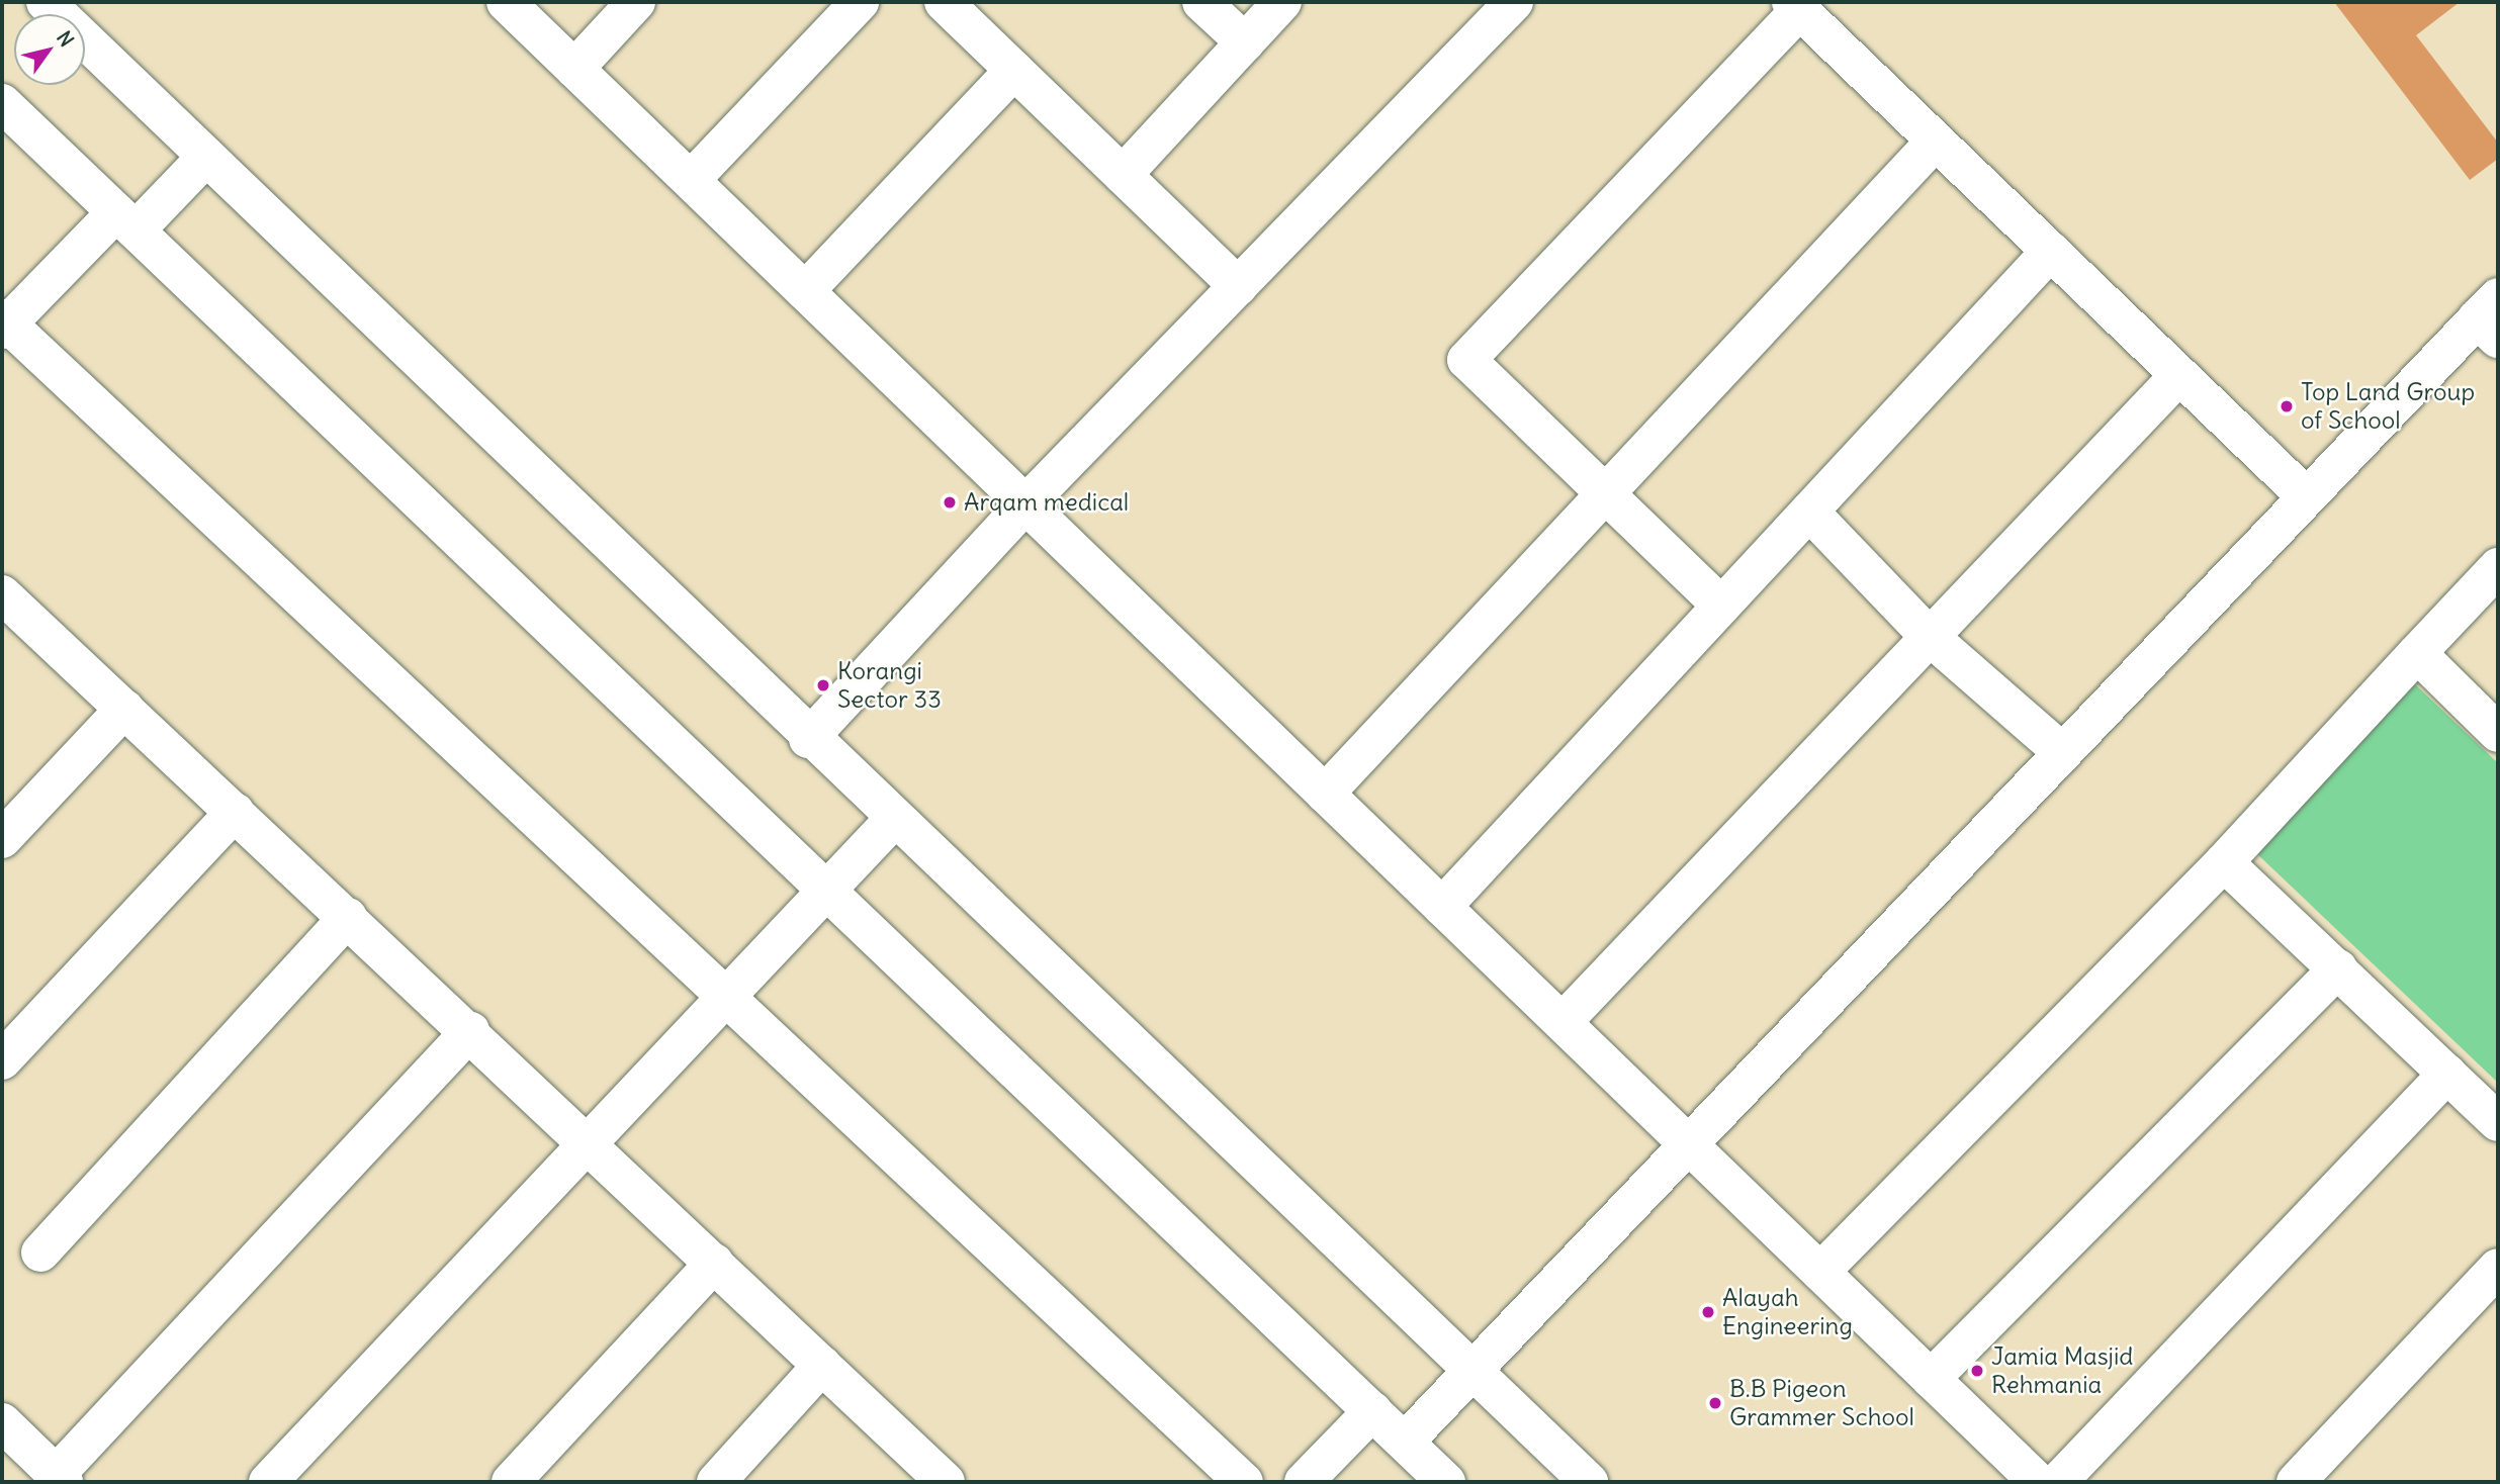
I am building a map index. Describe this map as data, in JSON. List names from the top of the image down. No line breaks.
{"places":["Top Land Group of School","Arqam medical","Korangi Sector 33","Alayah Engineering","Jamia Masjid Rehmania","B.B Pigeon Grammer School"],"north":"top right"}
